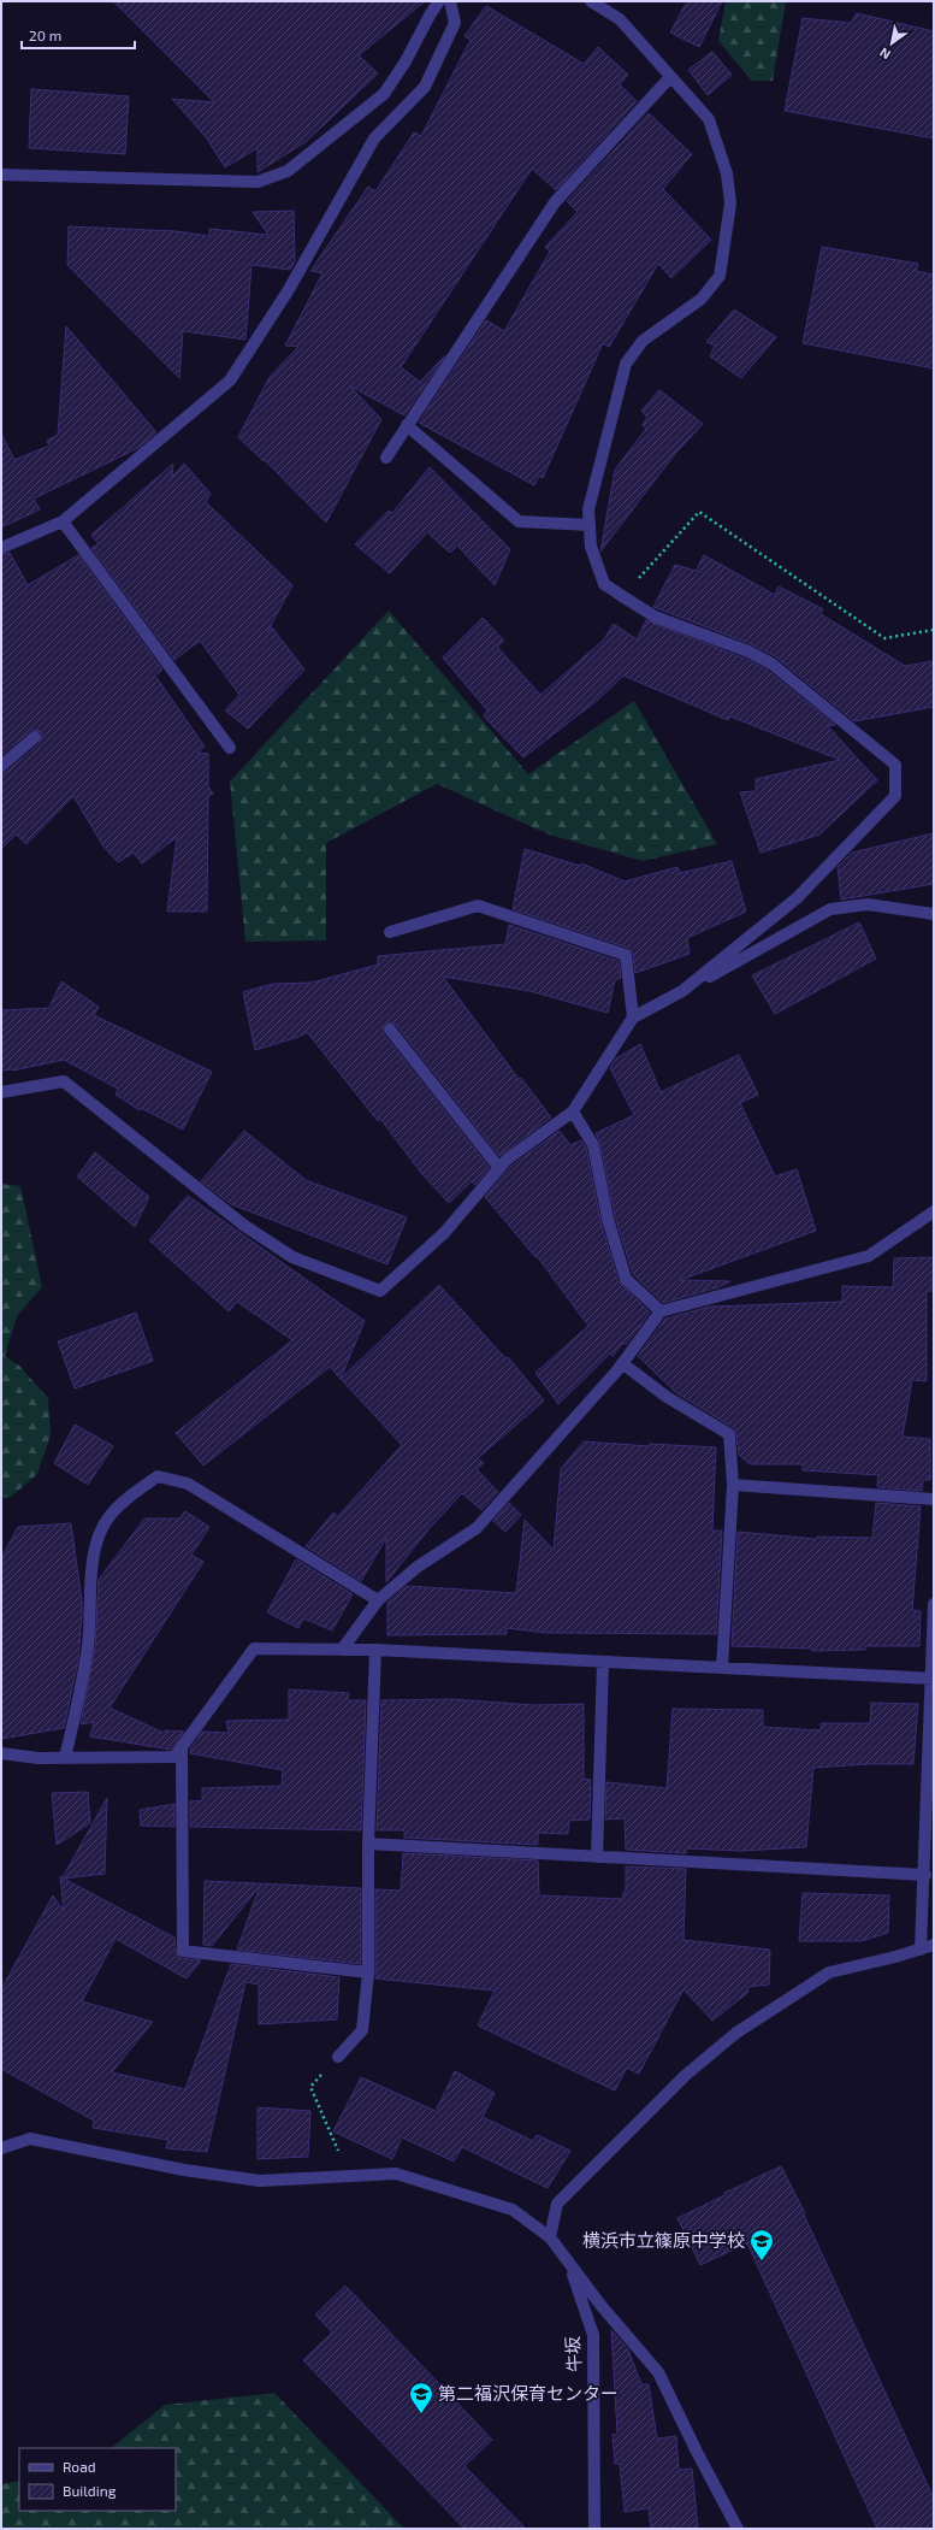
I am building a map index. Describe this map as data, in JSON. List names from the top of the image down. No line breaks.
{"streets":{"street":["牛坂"]},"places":{"school or university":["横浜市立篠原中学校","第二福沢保育センター"]},"legend":["Road","Building"],"scale_bar":"20 m","north":"bottom left"}
